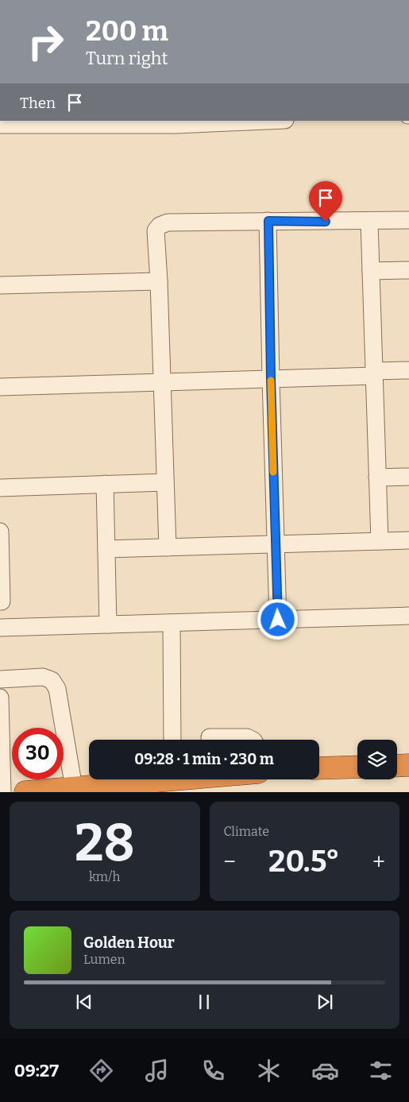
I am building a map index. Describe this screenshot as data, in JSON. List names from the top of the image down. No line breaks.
{"page":{"turn":["200 m","Turn right"],"then":"Then","limit":"30","trip":"09:28 · 1 min · 230 m","tile":[["28","km/h"],"Climate"],"heat":["−","20.5°","+"],"song":["Golden Hour","Lumen"],"tabs":"09:27"}}
